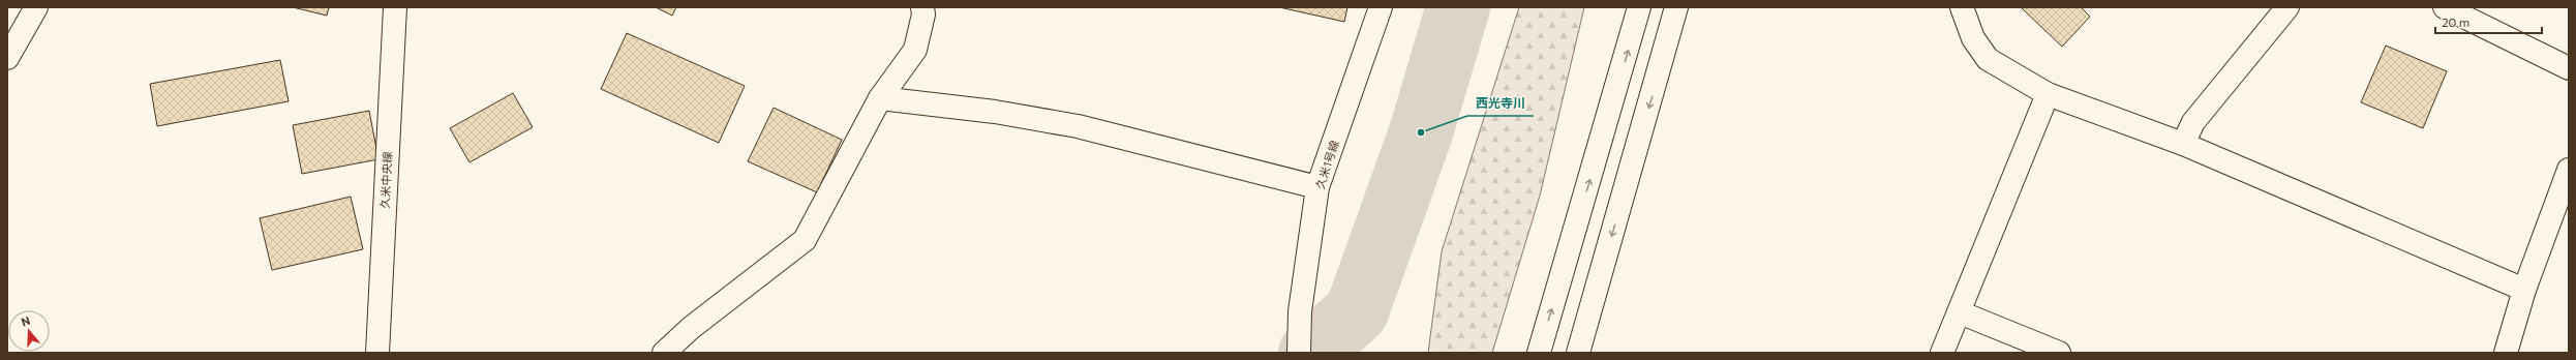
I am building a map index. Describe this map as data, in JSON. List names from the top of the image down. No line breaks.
{"streets":{"main road":["久米1号線","久米中央線"]},"places":["西光寺川"],"scale_bar":"20 m","north":"top"}
